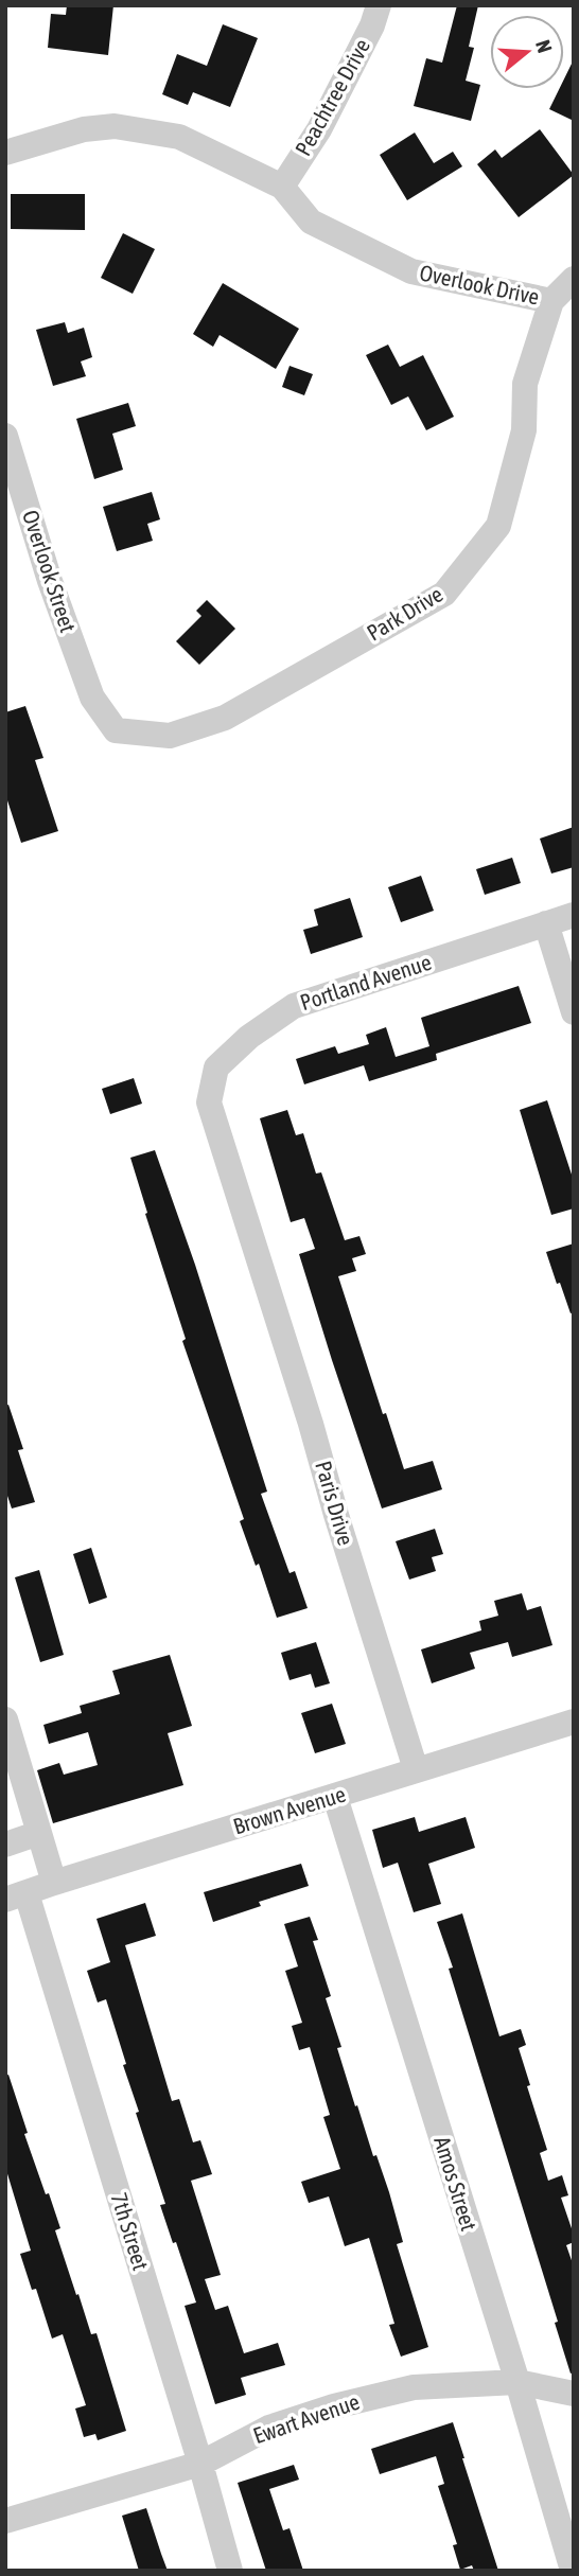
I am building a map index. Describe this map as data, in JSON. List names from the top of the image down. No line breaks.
{"streets":{"street":["Peachtree Drive","Overlook Drive","Overlook Street","Park Drive","Portland Avenue","Paris Drive","Brown Avenue","Amos Street","7th Street","Ewart Avenue"]},"crossings":[["Peachtree Drive","Overlook Drive"],["Overlook Drive","Park Drive"],["Overlook Street","Park Drive"],["Portland Avenue","Paris Drive"],["Paris Drive","Brown Avenue"],["Brown Avenue","Amos Street"],["Brown Avenue","7th Street"],["Amos Street","Ewart Avenue"],["7th Street","Ewart Avenue"]],"north":"right"}
